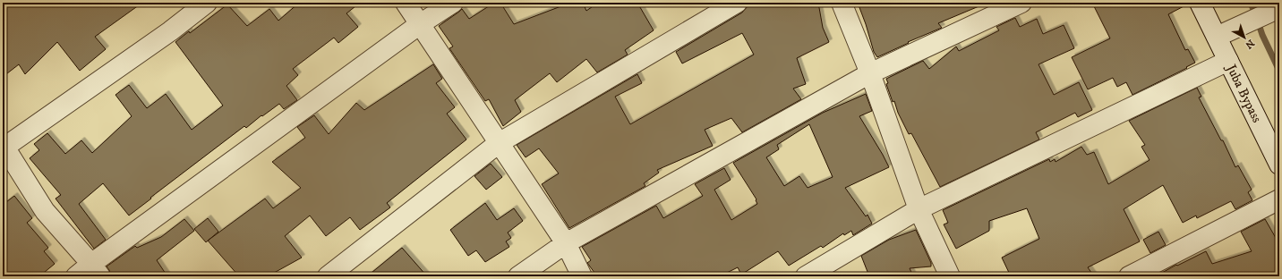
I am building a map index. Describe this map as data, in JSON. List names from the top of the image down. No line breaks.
{"streets":{"street":["Juba Bypass"]},"north":"bottom right"}
